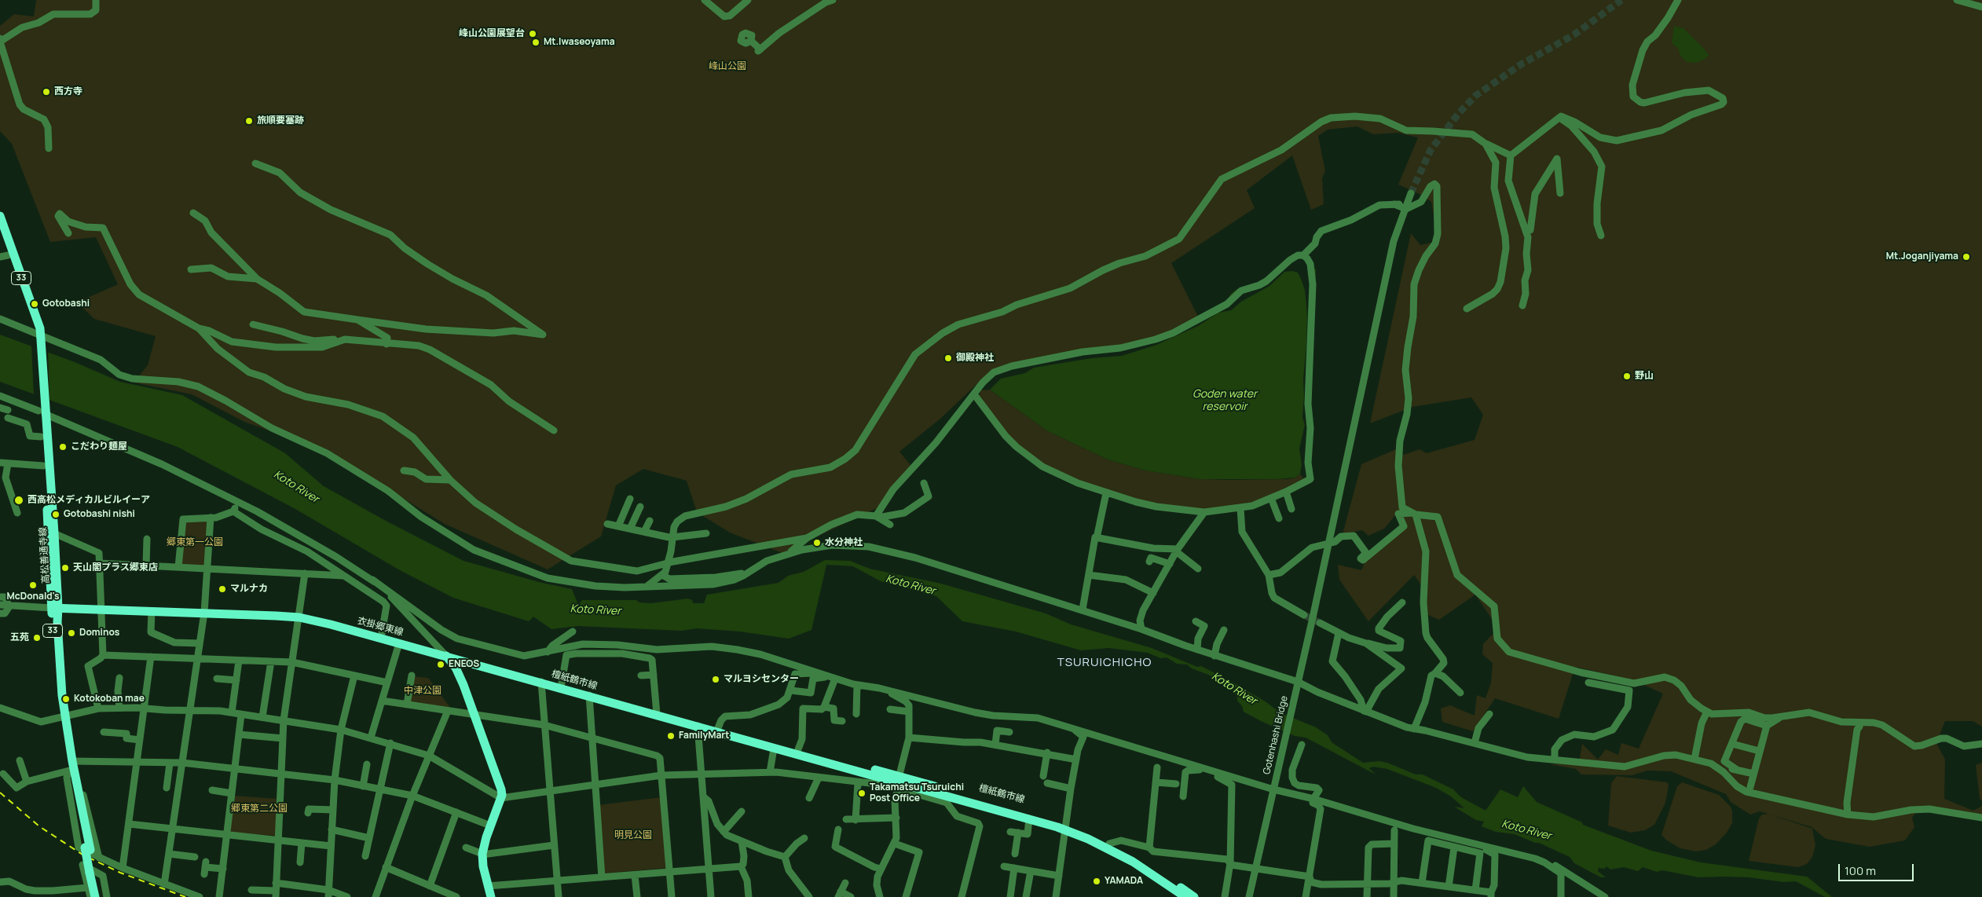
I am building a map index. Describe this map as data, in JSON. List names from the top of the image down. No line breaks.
{"streets":{"main road":["33","高松善通寺線","衣掛郷東線","檀紙鶴市線"],"street":["Gotenhashi Bridge"]},"crossings":[["高松善通寺線","衣掛郷東線"],["衣掛郷東線","檀紙鶴市線"]],"districts":["TSURUICHICHO"],"water":["Goden water reservoir","Koto River"],"parks":["峰山公園","郷東第一公園","中津公園","郷東第二公園","明見公園"],"places":["峰山公園展望台","Mt.Iwaseoyama","西方寺","旅順要塞跡","Mt.Joganjiyama","Gotobashi","御殿神社","野山","こだわり麺屋","西高松メディカルビルイーア","Gotobashi nishi","水分神社","天山閣プラス郷東店","McDonald's","マルナカ","Dominos","五苑","ENEOS","マルヨシセンター","Kotokoban mae","FamilyMart","Takamatsu Tsuruichi Post Office","YAMADA"],"scale_bar":"100 m"}
